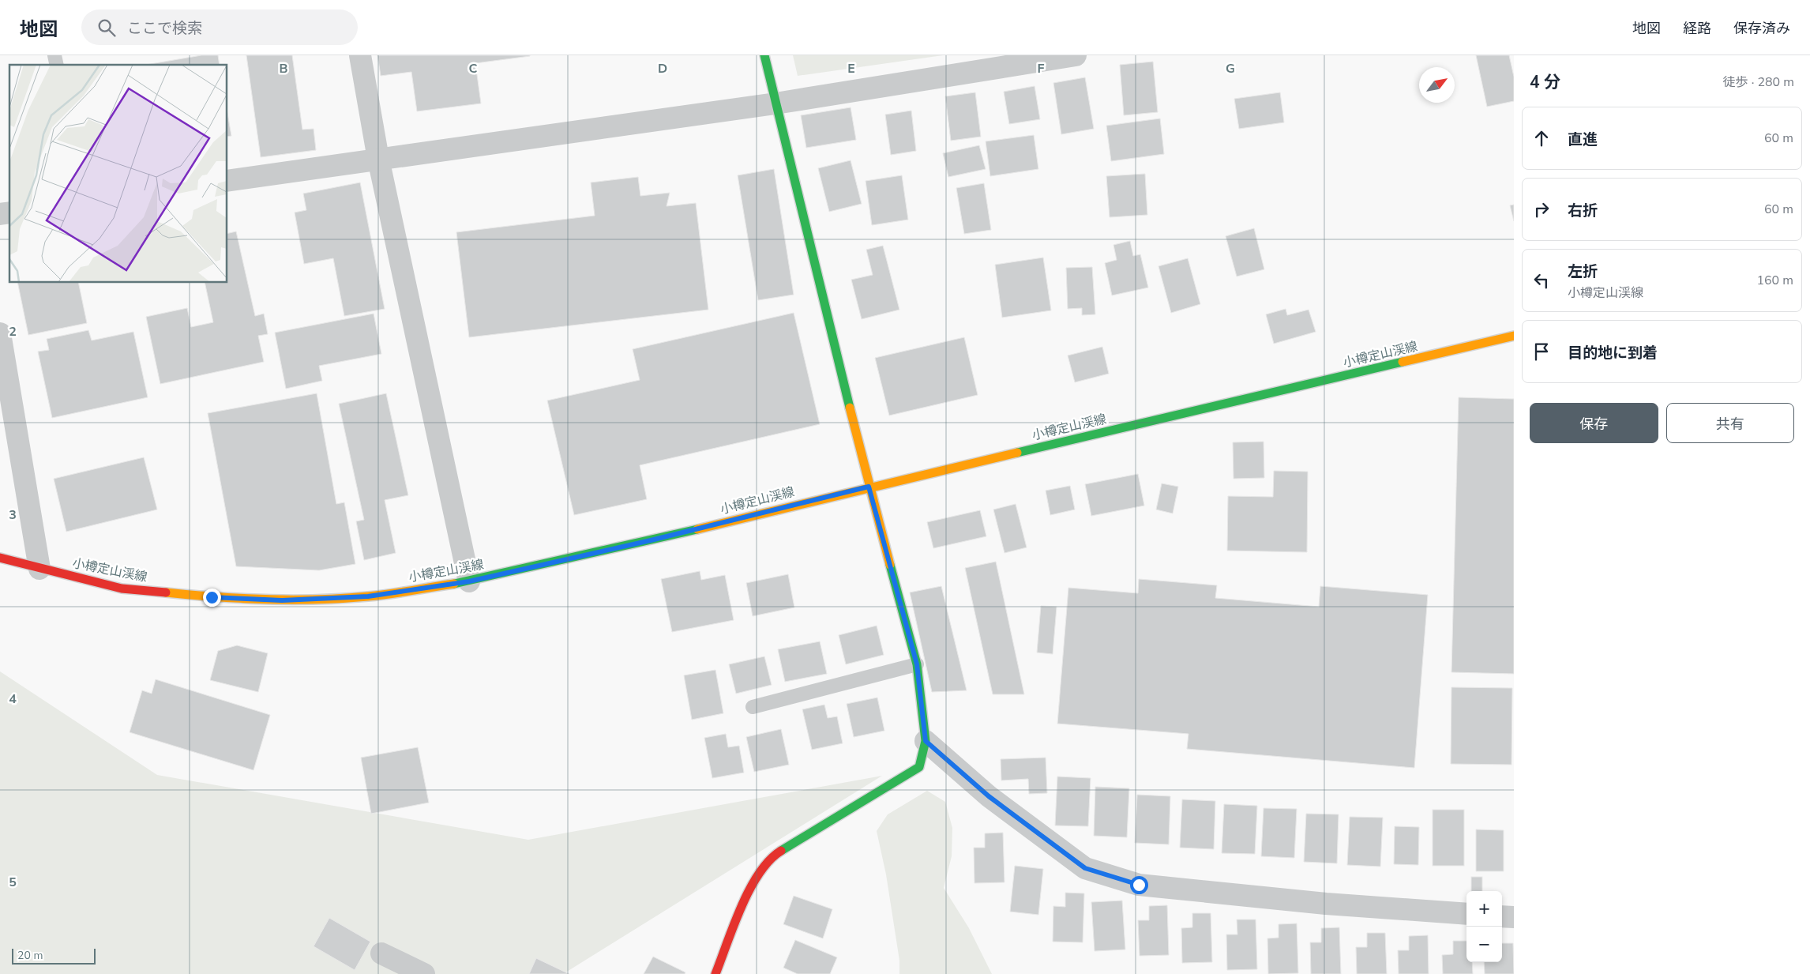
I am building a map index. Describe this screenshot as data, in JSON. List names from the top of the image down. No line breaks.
{"streets":{"main road":["小樽定山渓線"]},"scale_bar":"20 m","north":"top right","page":{"header":"地図","search":"ここで検索","nav":["地図","経路","保存済み"],"heading":["4 分","徒歩 · 280 m"],"list":[["直進","60 m"],["右折","60 m"],["左折","小樽定山渓線","160 m"],"目的地に到着"],"buttons":["保存","共有"],"map_buttons":["+","−"],"scale":"20 m"},"grid":{"columns":["B","C","D","E","F","G"],"rows":["2","3","4","5"]}}
